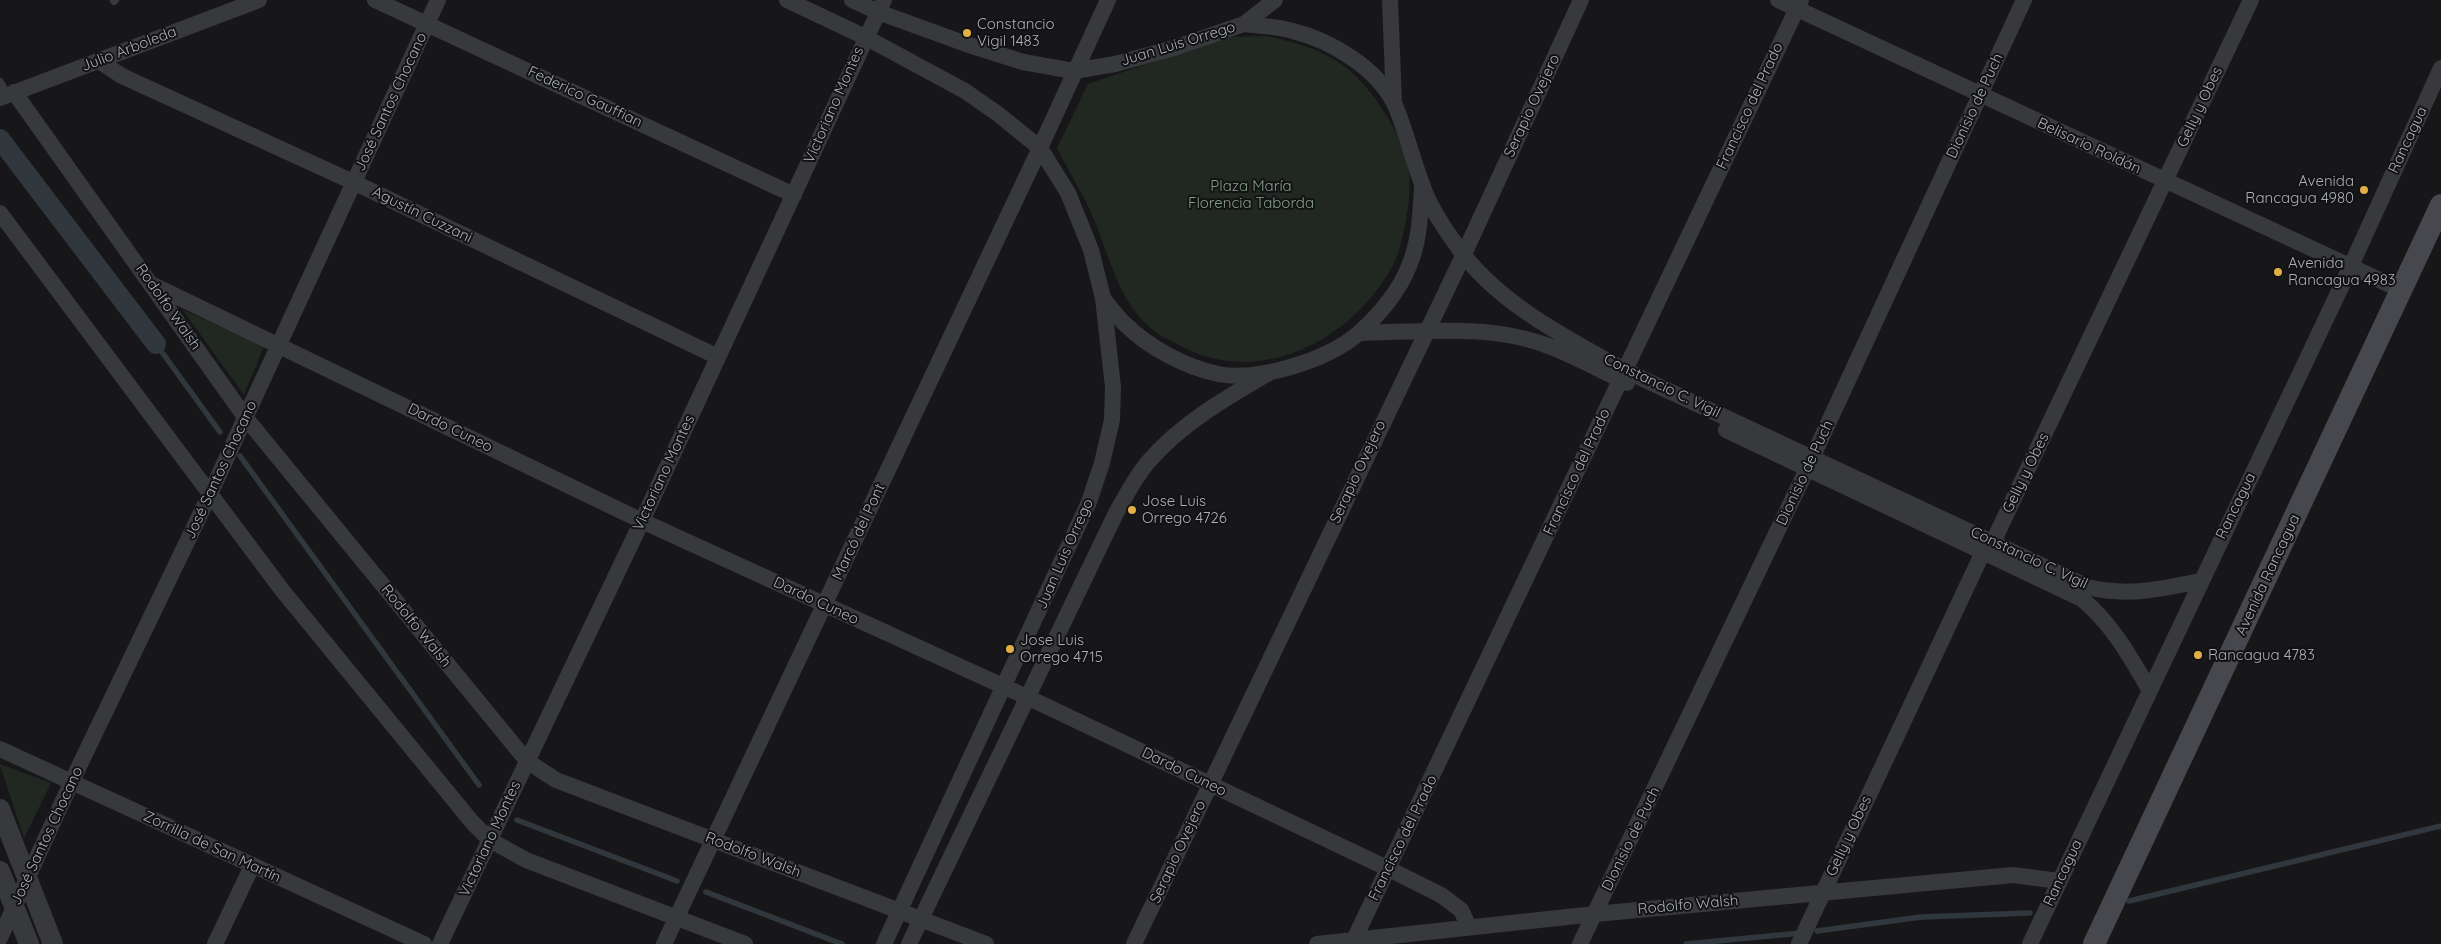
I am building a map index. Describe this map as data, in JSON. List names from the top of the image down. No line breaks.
{"streets":{"main road":["Avenida Rancagua"],"street":["Juan Luis Orrego","Julio Arboleda","Federico Gauffian","José Santos Chocano","Victoriano Montes","Serapio Ovejero","Francisco del Prado","Dionisio de Puch","Gelly y Obes","Rancagua","Belisario Roldán","Agustín Cuzzani","Rodolfo Walsh","Constancio C. Vigil","Dardo Cuneo","Marcó del Pont","Zorrilla de San Martín"]},"crossings":[["Juan Luis Orrego","Rodolfo Walsh"],["Juan Luis Orrego","Constancio C. Vigil"],["Juan Luis Orrego","Dardo Cuneo"],["Juan Luis Orrego","Marcó del Pont"],["Julio Arboleda","Agustín Cuzzani"],["Julio Arboleda","Rodolfo Walsh"],["Federico Gauffian","José Santos Chocano"],["Federico Gauffian","Victoriano Montes"],["José Santos Chocano","Agustín Cuzzani"],["José Santos Chocano","Rodolfo Walsh"],["José Santos Chocano","Dardo Cuneo"],["José Santos Chocano","Zorrilla de San Martín"],["Victoriano Montes","Agustín Cuzzani"],["Victoriano Montes","Rodolfo Walsh"],["Victoriano Montes","Dardo Cuneo"],["Serapio Ovejero","Constancio C. Vigil"],["Serapio Ovejero","Dardo Cuneo"],["Francisco del Prado","Belisario Roldán"],["Francisco del Prado","Rodolfo Walsh"],["Francisco del Prado","Constancio C. Vigil"],["Francisco del Prado","Dardo Cuneo"],["Dionisio de Puch","Belisario Roldán"],["Dionisio de Puch","Rodolfo Walsh"],["Dionisio de Puch","Constancio C. Vigil"],["Gelly y Obes","Belisario Roldán"],["Gelly y Obes","Rodolfo Walsh"],["Gelly y Obes","Constancio C. Vigil"],["Rancagua","Belisario Roldán"],["Rancagua","Rodolfo Walsh"],["Rancagua","Constancio C. Vigil"],["Belisario Roldán","Avenida Rancagua"],["Rodolfo Walsh","Dardo Cuneo"],["Rodolfo Walsh","Marcó del Pont"],["Dardo Cuneo","Marcó del Pont"]],"parks":["Plaza María Florencia Taborda"],"places":["Constancio Vigil 1483","Avenida Rancagua 4980","Avenida Rancagua 4983","Jose Luis Orrego 4726","Jose Luis Orrego 4715","Rancagua 4783"]}
